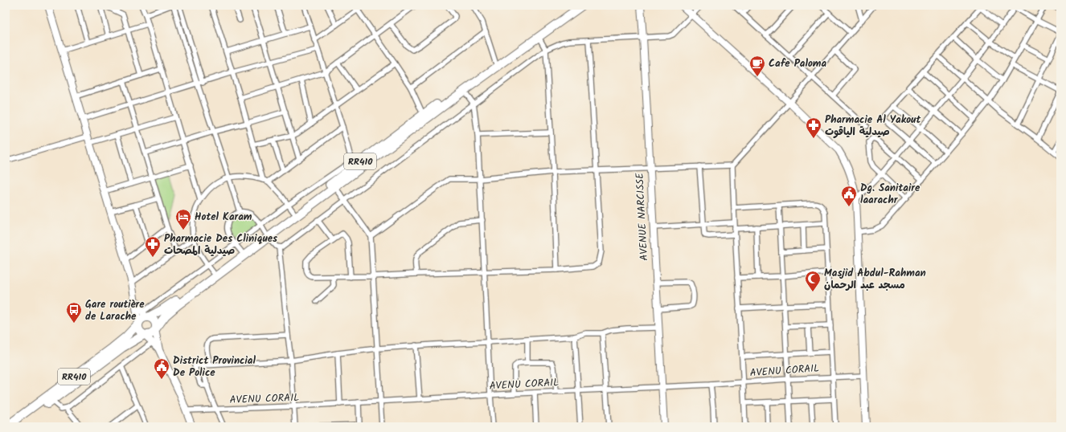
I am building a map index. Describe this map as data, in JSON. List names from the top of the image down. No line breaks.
{"streets":{"highway":["RR410"],"street":["AVENUE NARCISSE","AVENU CORAIL"]},"crossings":[["AVENUE NARCISSE","AVENU CORAIL"]],"places":{"cafe":["Cafe Paloma"],"pharmacy":["Pharmacie Al Yakout صيدلية الياقوت","Pharmacie Des Cliniques صيدلية المصحات"],"public building":["Dg. Sanitaire laarachr","District Provincial De Police"],"hotel":["Hotel Karam"],"mosque":["Masjid Abdul-Rahman مسجد عبد الرحمان"],"bus stop":["Gare routière de Larache"]}}
